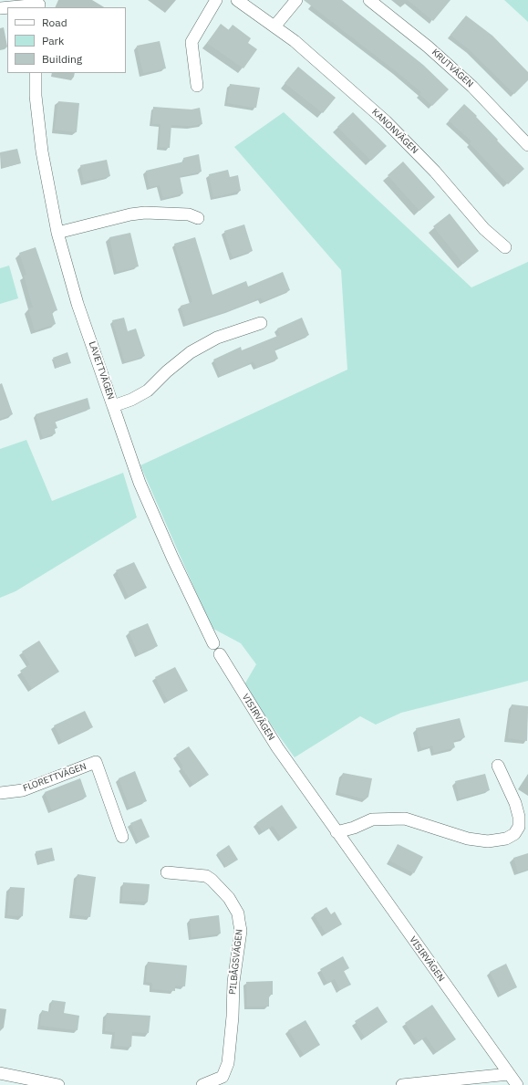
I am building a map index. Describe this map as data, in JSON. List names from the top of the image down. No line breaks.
{"streets":{"street":["KRUTVÄGEN","KANONVÄGEN","LAVETTVÄGEN","VISIRVÄGEN","FLORETTVÄGEN","PILBÅGSVÄGEN"]},"legend":["Road","Park","Building"]}
